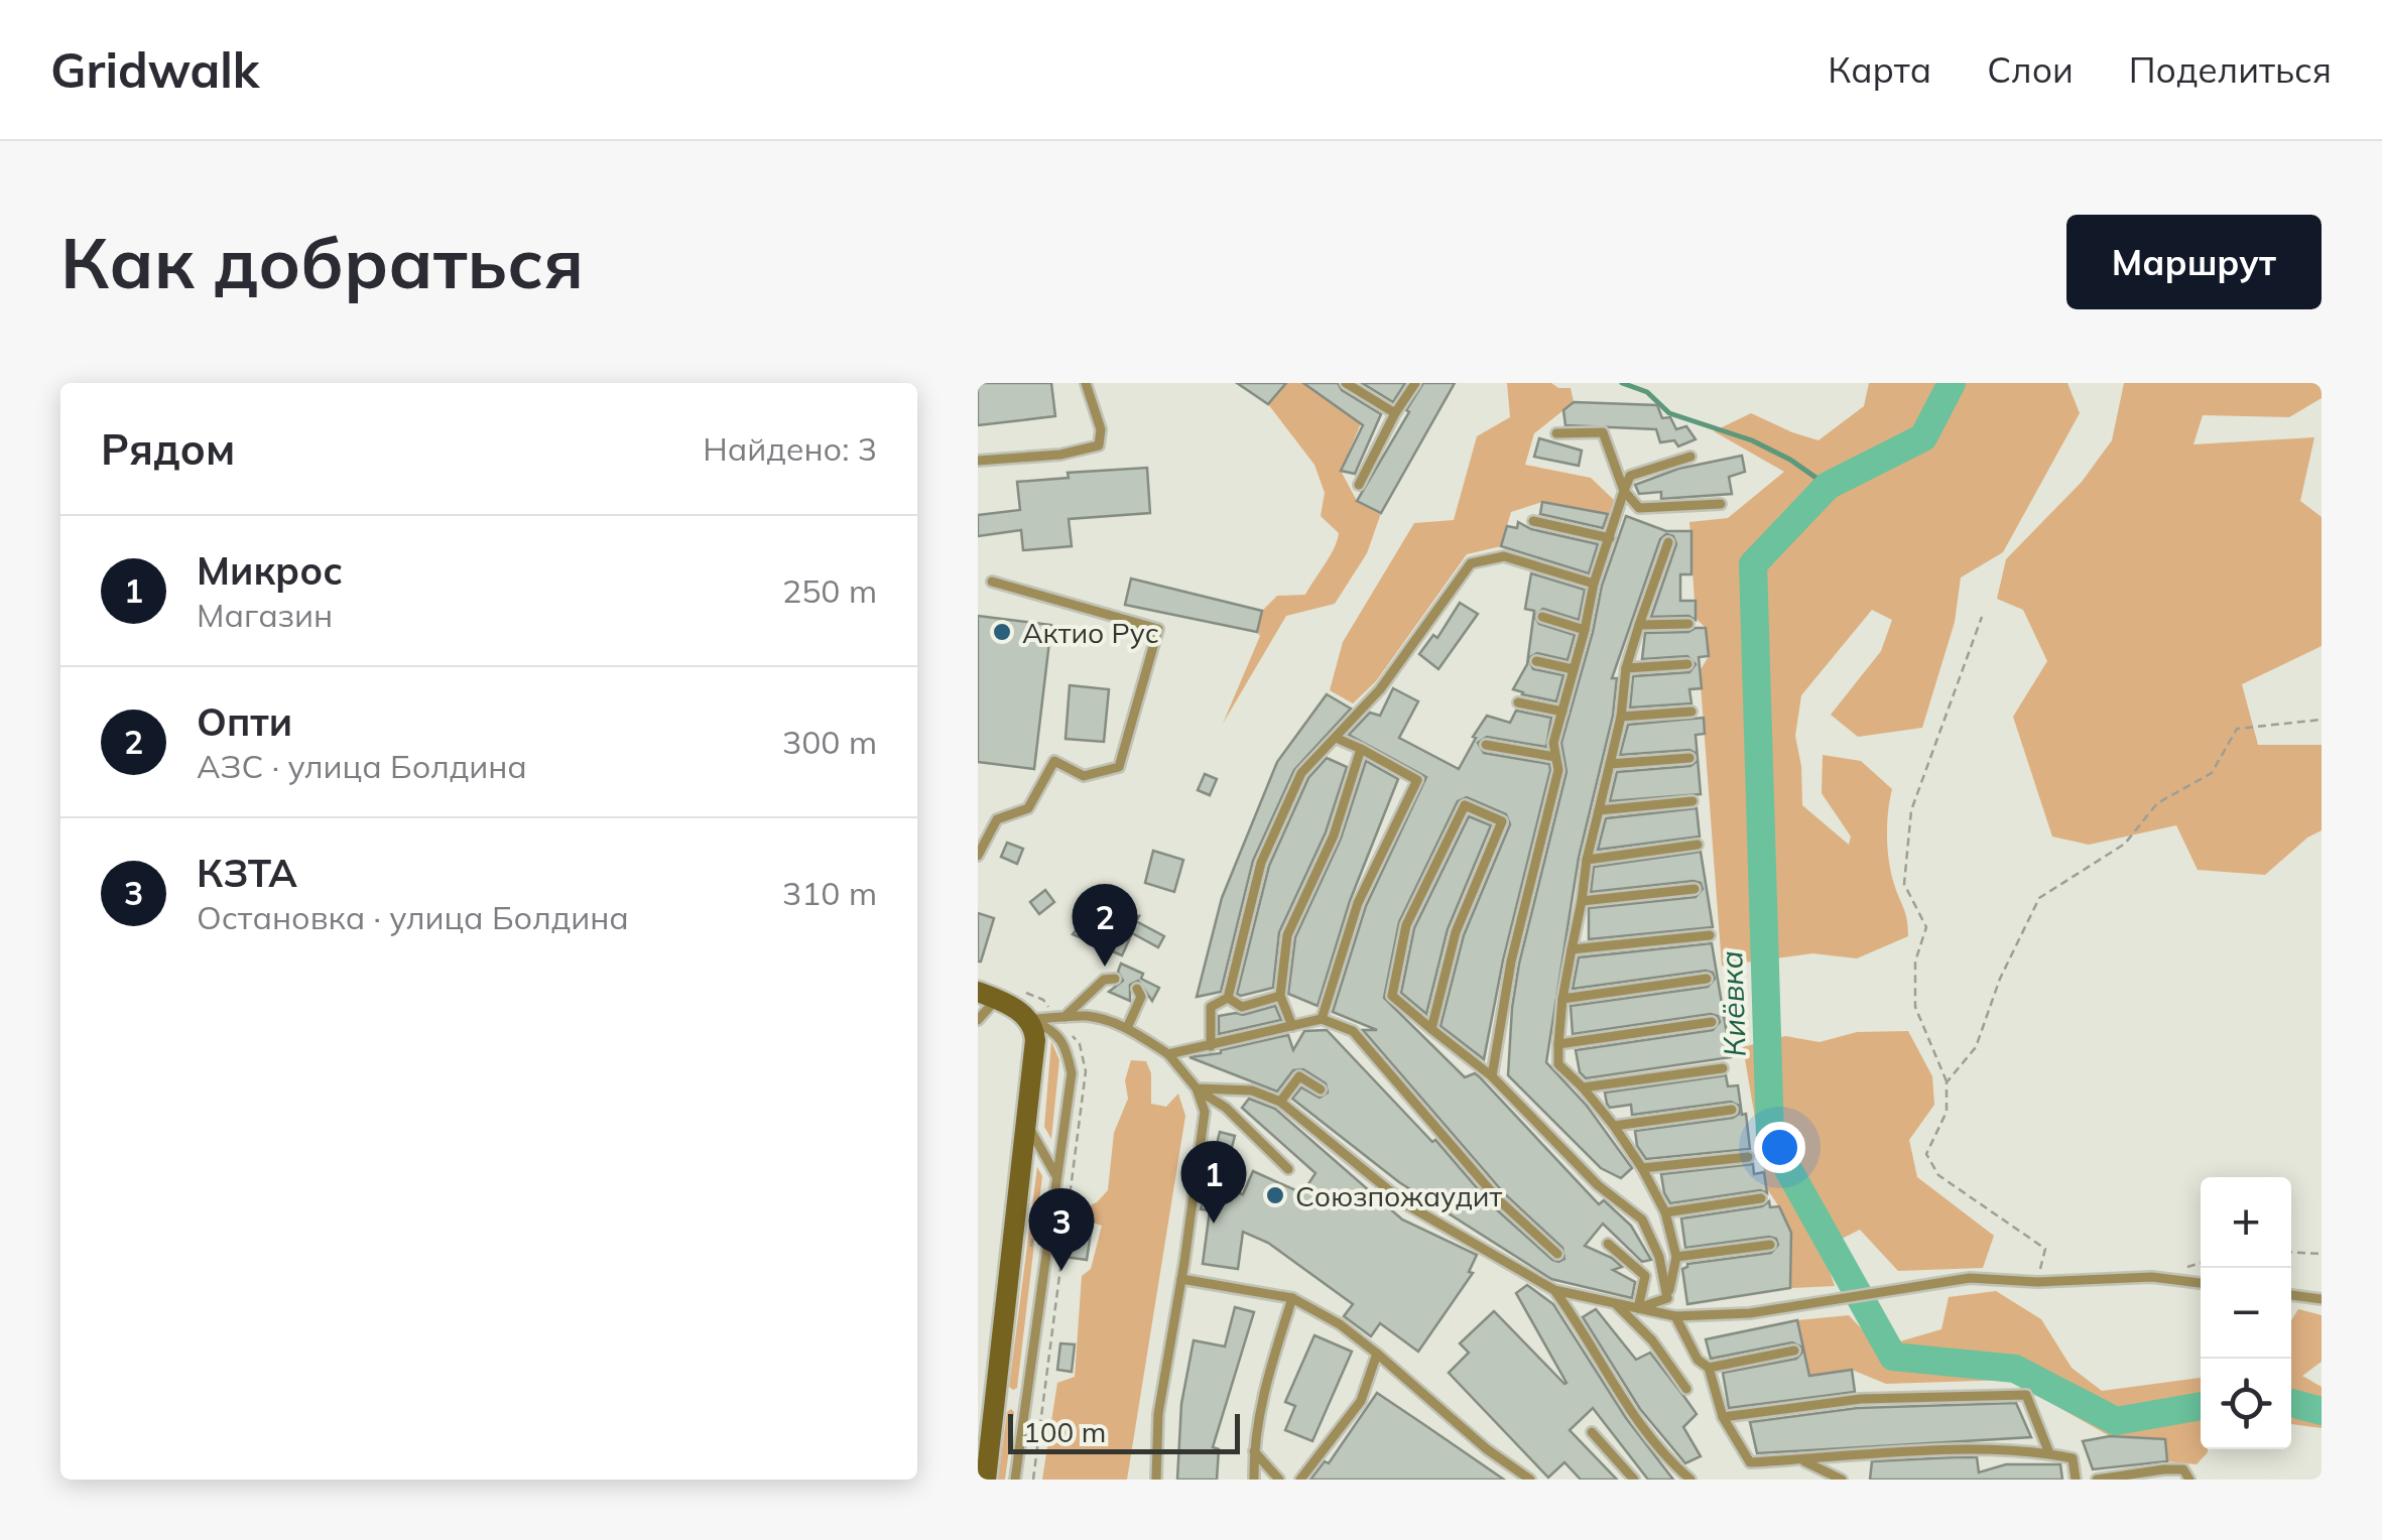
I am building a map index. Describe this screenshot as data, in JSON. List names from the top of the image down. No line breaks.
{"water":["Киёвка"],"places":["Актио Рус","Союзпожаудит"],"scale_bar":"100 m","page":{"header":"Gridwalk","nav":["Карта","Слои","Поделиться"],"buttons":"Маршрут","title":"Как добраться","heading":["Рядом","Найдено: 3"],"list":[{"mark":"1","name":"Микрос","note":"Магазин","value":"250 m"},{"mark":"2","name":"Опти","note":"АЗС · улица Болдина","value":"300 m"},{"mark":"3","name":"КЗТА","note":"Остановка · улица Болдина","value":"310 m"}],"pins":["2","1","3"],"map_buttons":["+","−"],"scale":"100 m"}}
